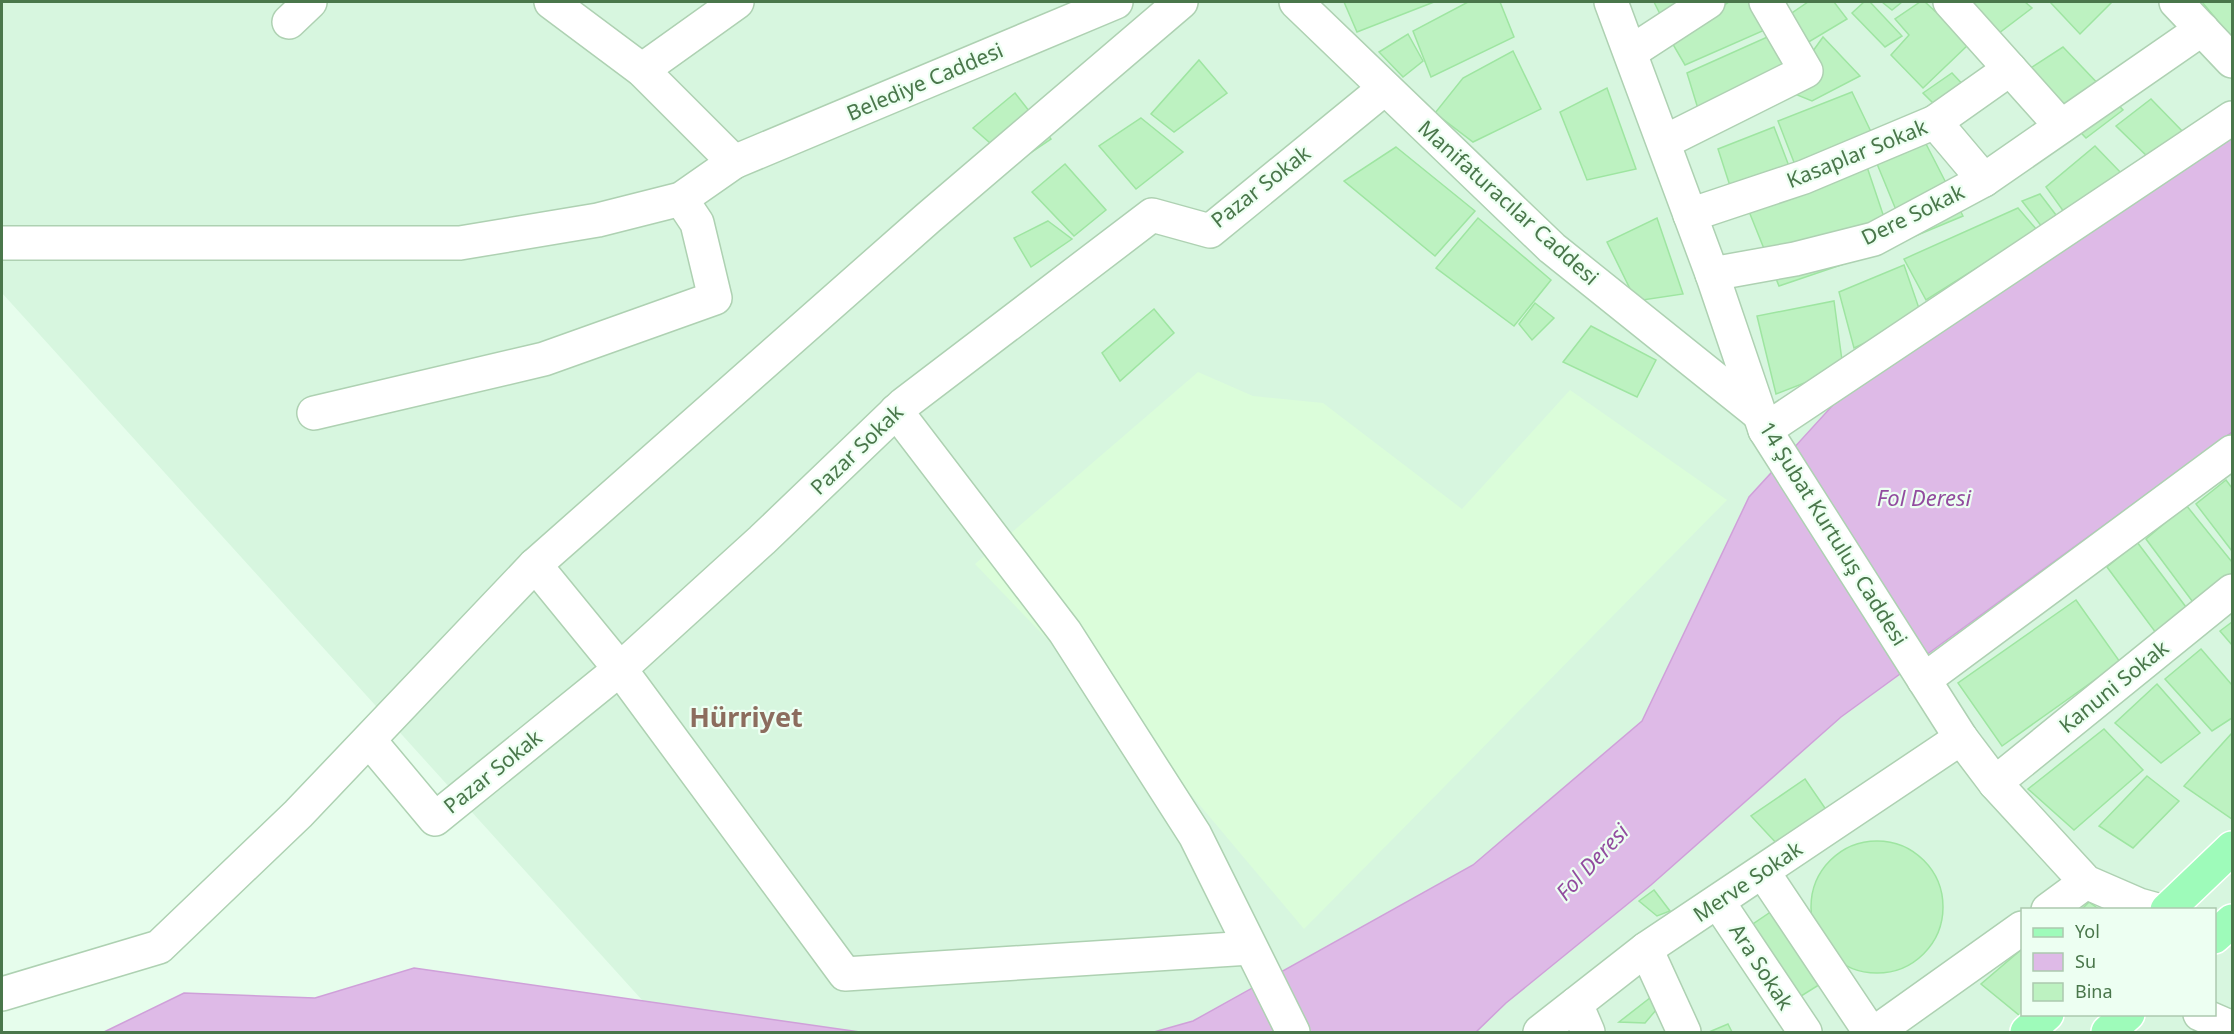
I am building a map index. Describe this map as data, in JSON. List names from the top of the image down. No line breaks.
{"streets":{"street":["Belediye Caddesi","Kasaplar Sokak","Pazar Sokak","Manifaturacılar Caddesi","Dere Sokak","14 Şubat Kurtuluş Caddesi","Kanuni Sokak","Merve Sokak","Ara Sokak"]},"crossings":[["Kasaplar Sokak","14 Şubat Kurtuluş Caddesi"],["Pazar Sokak","Manifaturacılar Caddesi"],["Manifaturacılar Caddesi","14 Şubat Kurtuluş Caddesi"],["Dere Sokak","14 Şubat Kurtuluş Caddesi"],["14 Şubat Kurtuluş Caddesi","Kanuni Sokak"],["14 Şubat Kurtuluş Caddesi","Merve Sokak"],["Merve Sokak","Ara Sokak"]],"districts":["Hürriyet"],"water":["Fol Deresi"],"legend":["Yol","Su","Bina"]}
